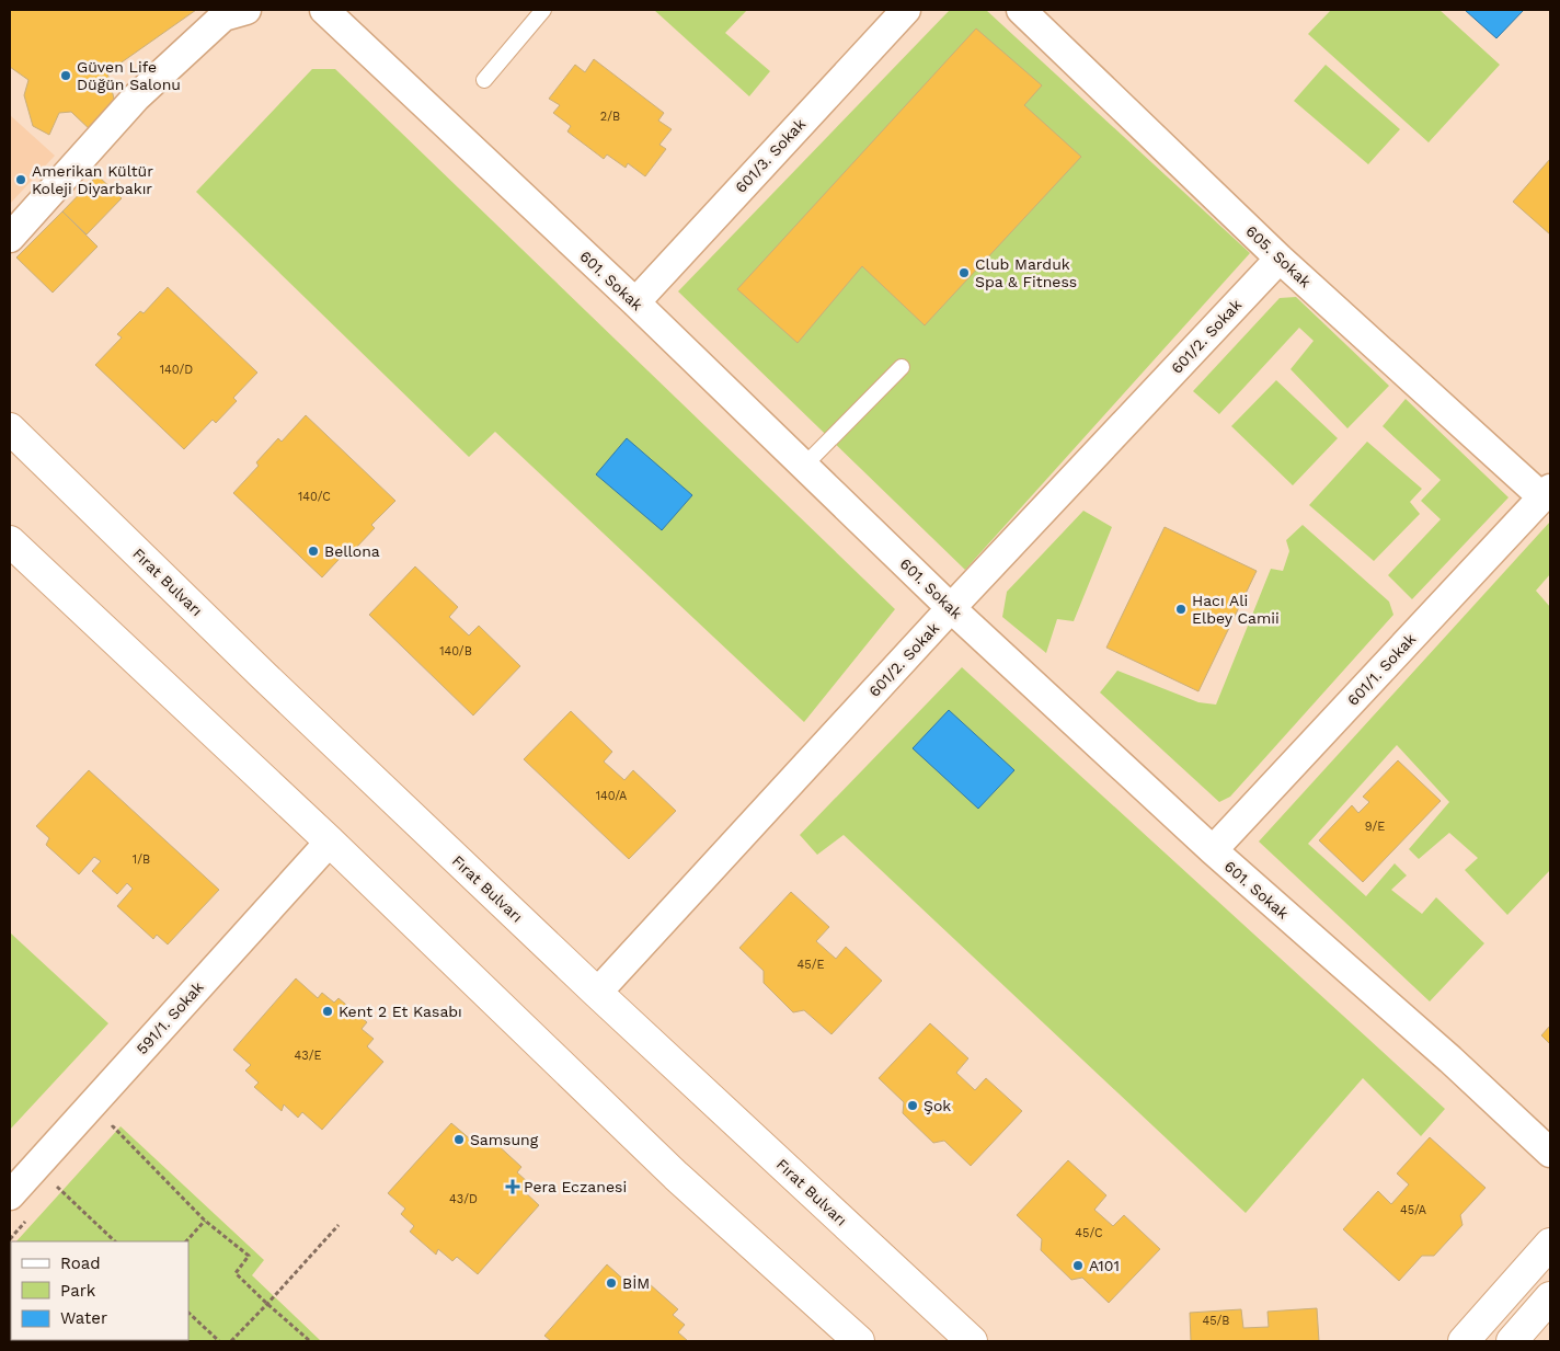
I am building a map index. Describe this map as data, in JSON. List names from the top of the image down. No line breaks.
{"streets":{"main road":["Fırat Bulvarı"],"street":["601/3. Sokak","605. Sokak","601. Sokak","601/2. Sokak","601/1. Sokak","591/1. Sokak"]},"crossings":[["601/3. Sokak","601. Sokak"],["605. Sokak","601/2. Sokak"],["605. Sokak","601/1. Sokak"],["601. Sokak","601/2. Sokak"],["601. Sokak","601/1. Sokak"],["601/2. Sokak","Fırat Bulvarı"]],"places":{"other":["Güven Life Düğün Salonu","Amerikan Kültür Koleji Diyarbakır","Club Marduk Spa & Fitness","Bellona","Hacı Ali Elbey Camii","Kent 2 Et Kasabı","Şok","Samsung","A101","BİM"],"health":["Pera Eczanesi"]},"house_numbers":["2/B","140/D","140/C","140/B","140/A","9/E","1/B","45/E","43/E","43/D","45/A","45/C","45/B"],"legend":["Road","Park","Water"]}
